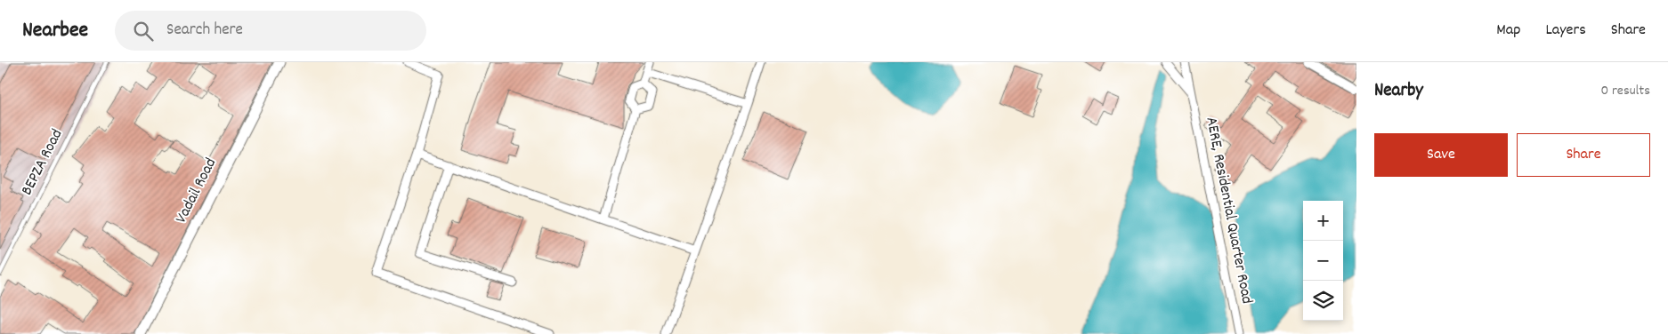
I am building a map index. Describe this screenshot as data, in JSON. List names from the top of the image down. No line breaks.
{"streets":{"street":["Vadail Road","AERE, Residential Quarter Road"],"lane":["BEPZA Road"]},"page":{"header":"Nearbee","search":"Search here","nav":["Map","Layers","Share"],"heading":["Nearby","0 results"],"buttons":["Save","Share"],"map_buttons":["+","−"]}}
